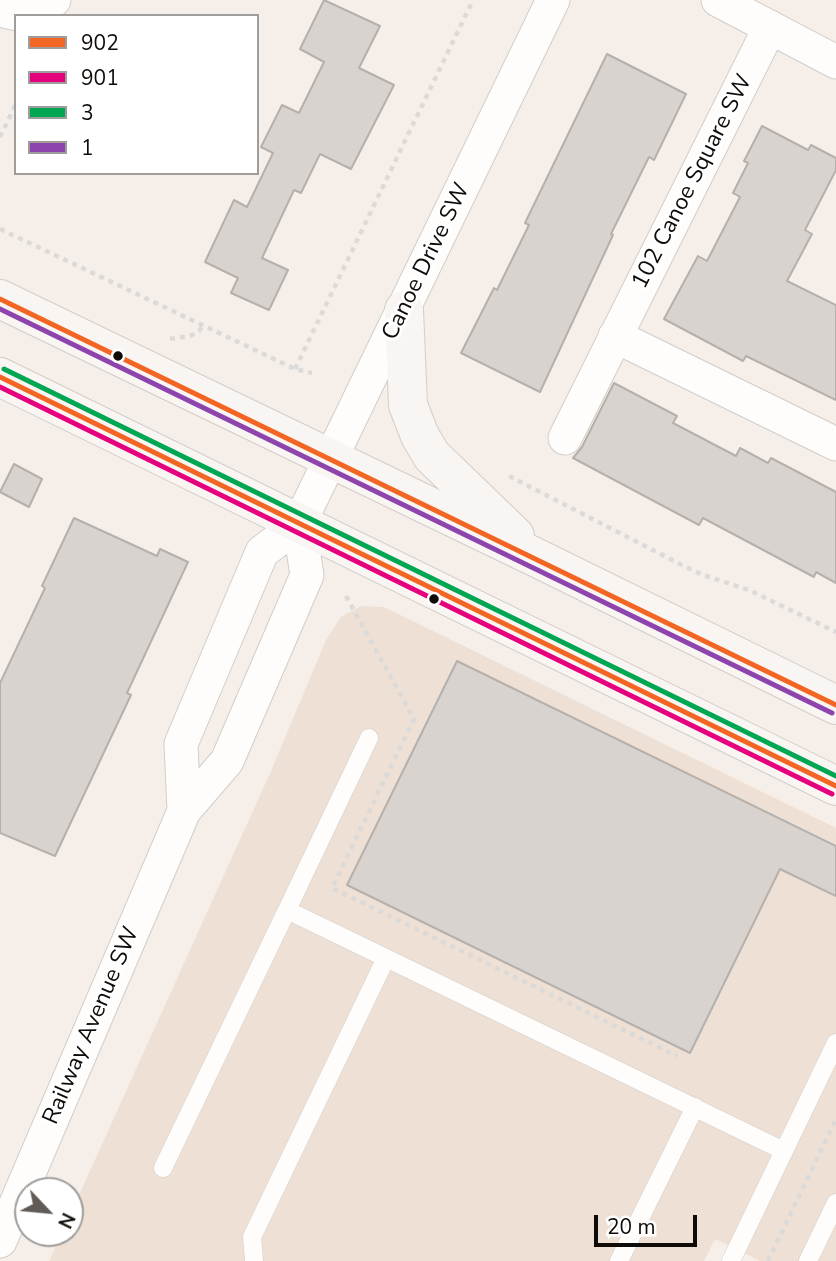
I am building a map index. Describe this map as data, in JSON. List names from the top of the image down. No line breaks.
{"streets":{"street":["102 Canoe Square SW","Canoe Drive SW","Railway Avenue SW"]},"crossings":[["Canoe Drive SW","Railway Avenue SW"]],"lines":["transit line 902","transit line 1","transit line 3","transit line 901"],"legend":["902","901","3","1"],"scale_bar":"20 m","north":"bottom right"}
